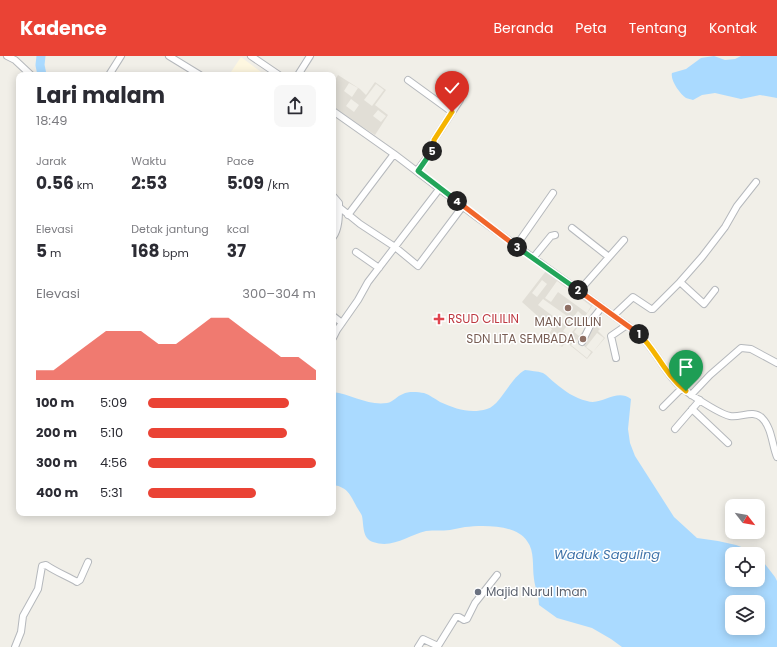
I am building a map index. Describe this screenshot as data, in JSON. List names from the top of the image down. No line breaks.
{"water":["Waduk Saguling"],"places":{"other":["MAN CILILIN","SDN LITA SEMBADA","Majid Nurul Iman"],"health":["RSUD CILILIN"]},"north":"bottom right","page":{"header":"Kadence","nav":["Beranda","Peta","Tentang","Kontak"],"heading":["Lari malam","18:49"],"stats":[["Jarak","0.56 km"],["Waktu","2:53"],["Pace","5:09 /km"],["Elevasi","5 m"],["Detak jantung","168 bpm"],["kcal","37"]],"pins":["5","4","3","2","1"],"chart":["Elevasi","300–304 m"],"list":[{"name":"100 m","note":"5:09"},{"name":"200 m","note":"5:10"},{"name":"300 m","note":"4:56"},{"name":"400 m","note":"5:31"}]}}
